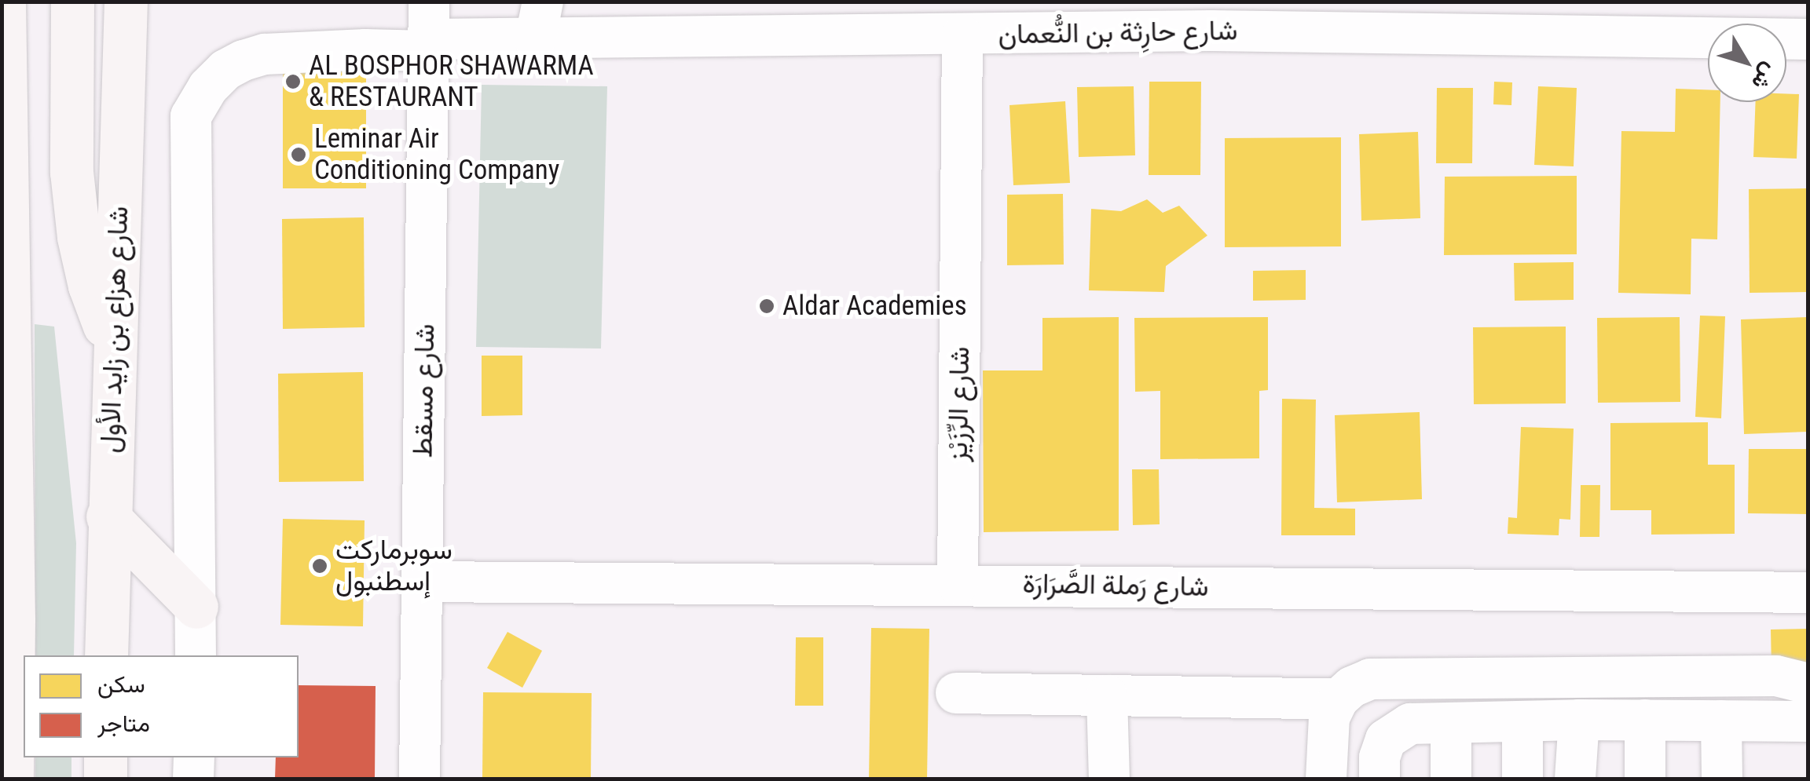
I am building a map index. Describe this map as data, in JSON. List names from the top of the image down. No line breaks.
{"streets":{"main road":["شارع هزاع بن زايد الأول"],"street":["شارع حارِثة بن النُّعمان","شارع مسقط","شارع الرِّزَيْز","شارع رَملة الصَّرَارَة"]},"crossings":[["شارع حارِثة بن النُّعمان","شارع مسقط"],["شارع حارِثة بن النُّعمان","شارع الرِّزَيْز"],["شارع مسقط","شارع رَملة الصَّرَارَة"],["شارع الرِّزَيْز","شارع رَملة الصَّرَارَة"]],"places":["AL BOSPHOR SHAWARMA & RESTAURANT","Leminar Air Conditioning Company","Aldar Academies","سوبرماركت إسطنبول"],"legend":["سكن","متاجر"],"north":"bottom right"}
